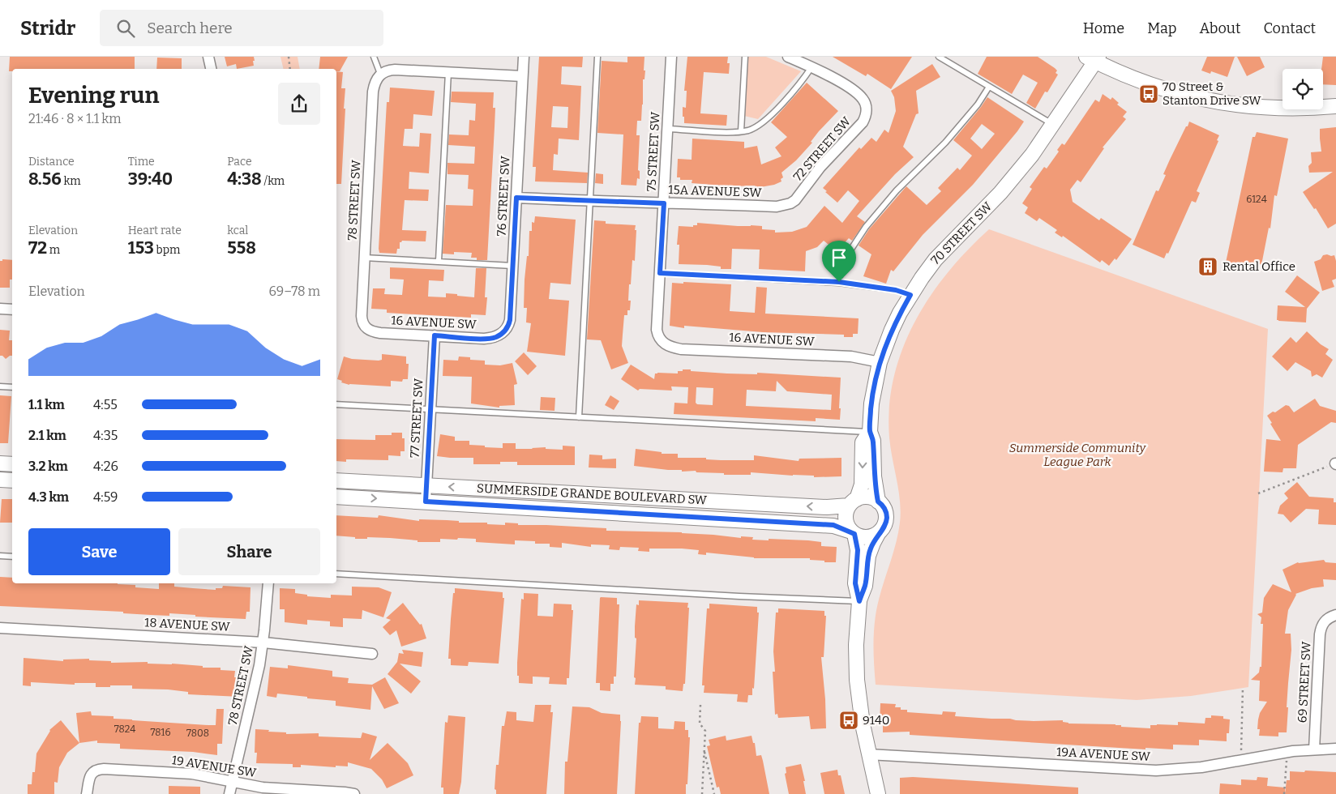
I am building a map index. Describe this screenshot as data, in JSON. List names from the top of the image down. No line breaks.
{"streets":{"street":["72 STREET SW","75 STREET SW","15A AVENUE SW","76 STREET SW","78 STREET SW","70 STREET SW","16 AVENUE SW","77 STREET SW","SUMMERSIDE GRANDE BOULEVARD SW","18 AVENUE SW","69 STREET SW","19A AVENUE SW","19 AVENUE SW"]},"crossings":[["72 STREET SW","15A AVENUE SW"],["75 STREET SW","15A AVENUE SW"],["75 STREET SW","16 AVENUE SW"],["15A AVENUE SW","76 STREET SW"],["76 STREET SW","16 AVENUE SW"],["78 STREET SW","16 AVENUE SW"],["78 STREET SW","18 AVENUE SW"],["78 STREET SW","19 AVENUE SW"],["70 STREET SW","16 AVENUE SW"],["70 STREET SW","SUMMERSIDE GRANDE BOULEVARD SW"],["16 AVENUE SW","77 STREET SW"],["77 STREET SW","SUMMERSIDE GRANDE BOULEVARD SW"],["69 STREET SW","19A AVENUE SW"]],"parks":["Summerside Community League Park"],"places":{"bus stop":["70 Street & Stanton Drive SW","9140"],"building":["Rental Office"]},"house_numbers":["6124","7824","7816","7808"],"page":{"header":"Stridr","search":"Search here","nav":["Home","Map","About","Contact"],"heading":["Evening run","21:46 · 8 × 1.1 km"],"stats":[["Distance","8.56 km"],["Time","39:40"],["Pace","4:38 /km"],["Elevation","72 m"],["Heart rate","153 bpm"],["kcal","558"]],"chart":["Elevation","69–78 m"],"list":[{"name":"1.1 km","note":"4:55"},{"name":"2.1 km","note":"4:35"},{"name":"3.2 km","note":"4:26"},{"name":"4.3 km","note":"4:59"}],"buttons":["Save","Share"]}}
